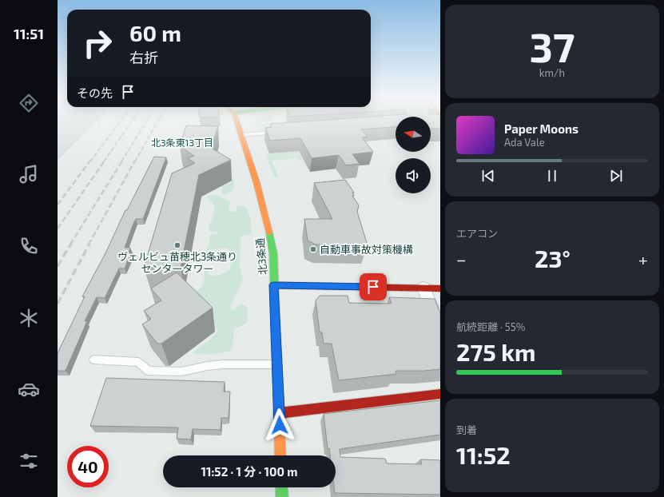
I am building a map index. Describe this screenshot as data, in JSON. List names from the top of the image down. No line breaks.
{"streets":{"street":["北3条通"]},"districts":["北3条東13丁目"],"places":["ヴェルビュ苗穂北3条通り センタータワー","自動車事故対策機構"],"north":"left","page":{"tabs":"11:51","tile":[["37","km/h"],"エアコン",["航続距離 · 55%","275 km"],["到着","11:52"]],"turn":["60 m","右折"],"then":"その先","song":["Paper Moons","Ada Vale"],"heat":["−","23°","+"],"limit":"40","trip":"11:52 · 1 分 · 100 m"}}
